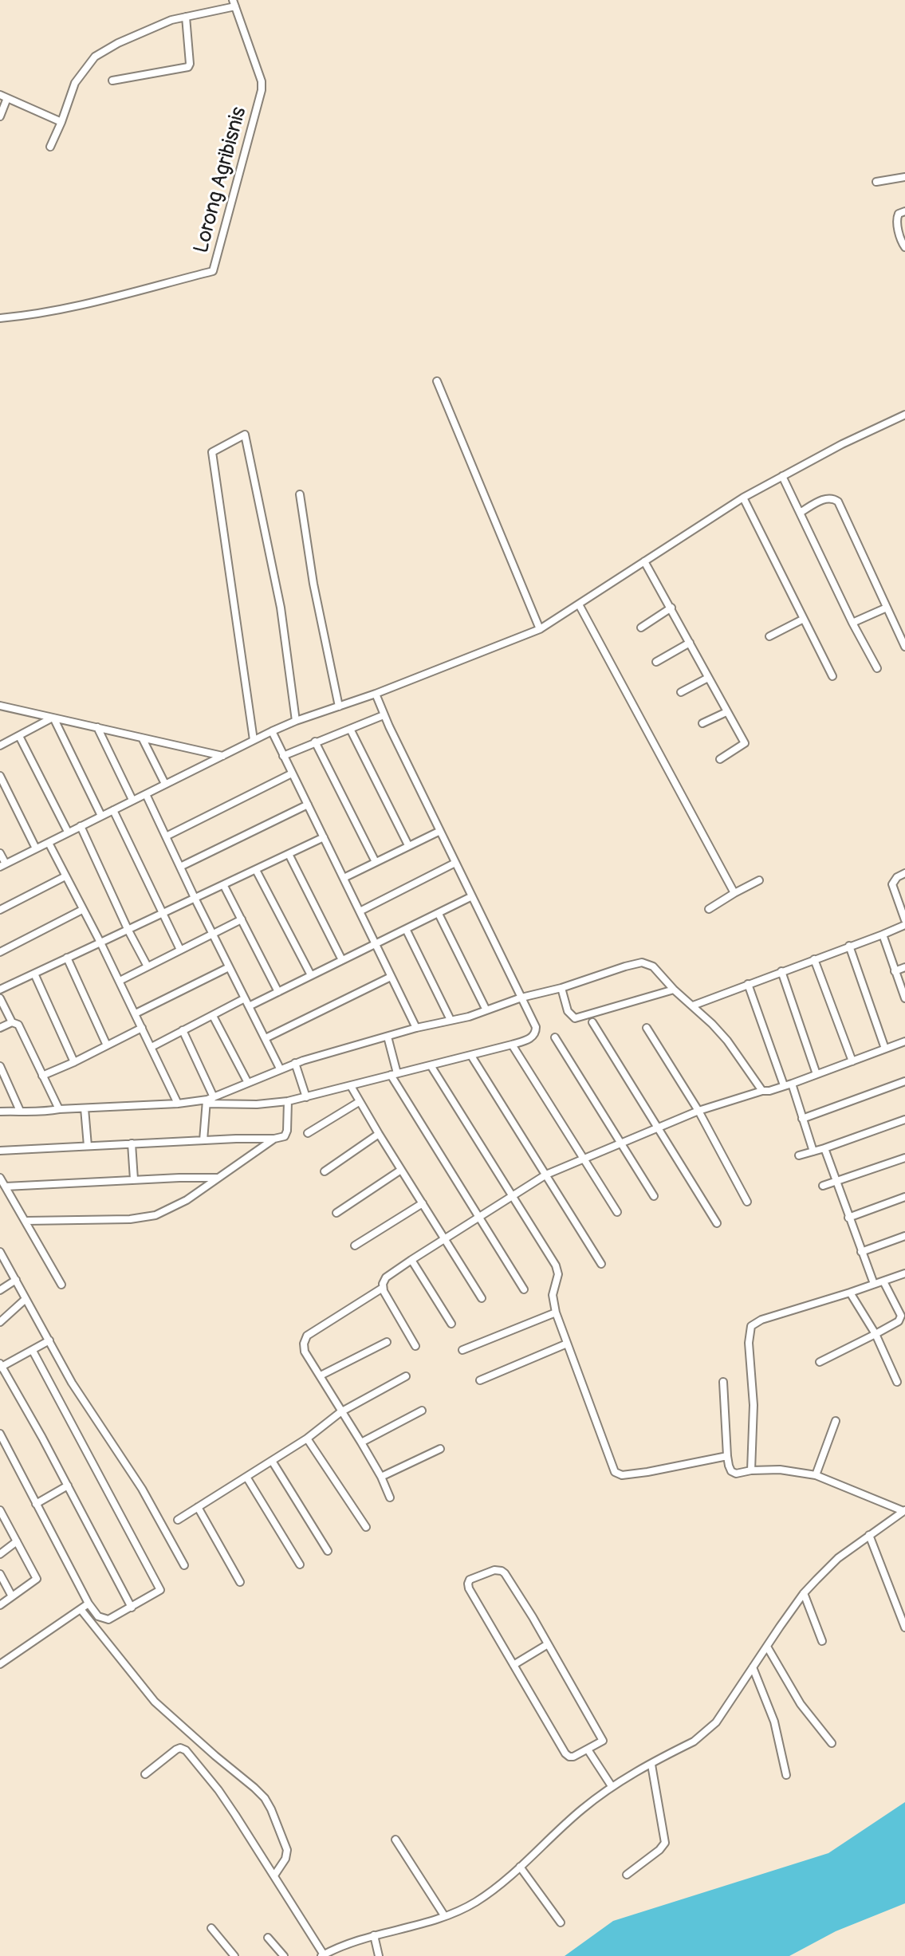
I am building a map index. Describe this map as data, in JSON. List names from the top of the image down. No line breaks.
{"streets":{"street":["Lorong Agribisnis"]}}
